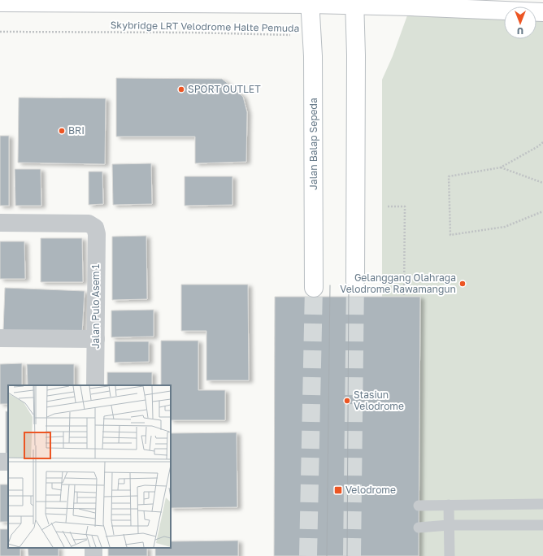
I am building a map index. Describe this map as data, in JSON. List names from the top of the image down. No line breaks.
{"streets":{"main road":["Jalan Balap Sepeda"],"street":["Jalan Pulo Asem 1"],"path":["Skybridge LRT Velodrome Halte Pemuda"]},"places":{"other":["SPORT OUTLET","BRI","Gelanggang Olahraga Velodrome Rawamangun","Stasiun Velodrome"],"transit":["Velodrome"]},"north":"bottom"}
